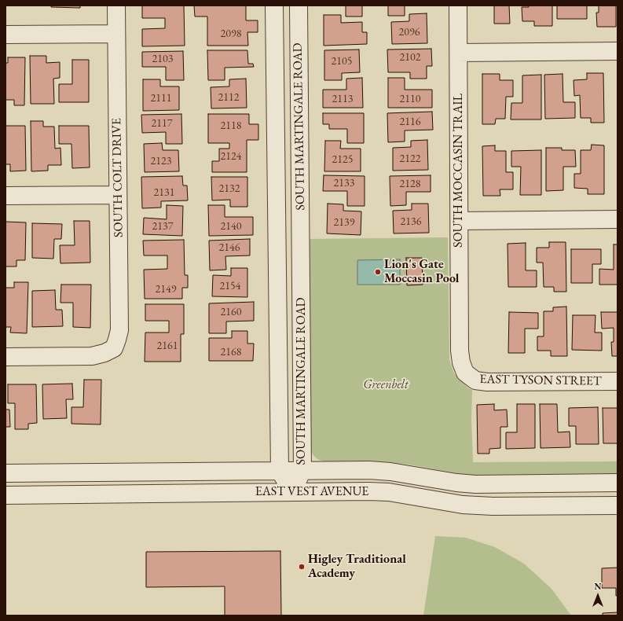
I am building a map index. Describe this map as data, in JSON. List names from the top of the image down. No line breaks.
{"streets":{"street":["SOUTH MARTINGALE ROAD","SOUTH MOCCASIN TRAIL","SOUTH COLT DRIVE","EAST TYSON STREET","EAST VEST AVENUE"]},"crossings":[["SOUTH MARTINGALE ROAD","EAST VEST AVENUE"],["SOUTH MOCCASIN TRAIL","EAST TYSON STREET"]],"parks":["Greenbelt"],"places":["Lion's Gate Moccasin Pool","Higley Traditional Academy"],"house_numbers":["2096","2098","2102","2103","2105","2112","2111","2113","2110","2116","2117","2118","2124","2122","2125","2123","2133","2128","2132","2131","2136","2139","2137","2140","2146","2154","2149","2160","2161","2168"],"north":"top"}
